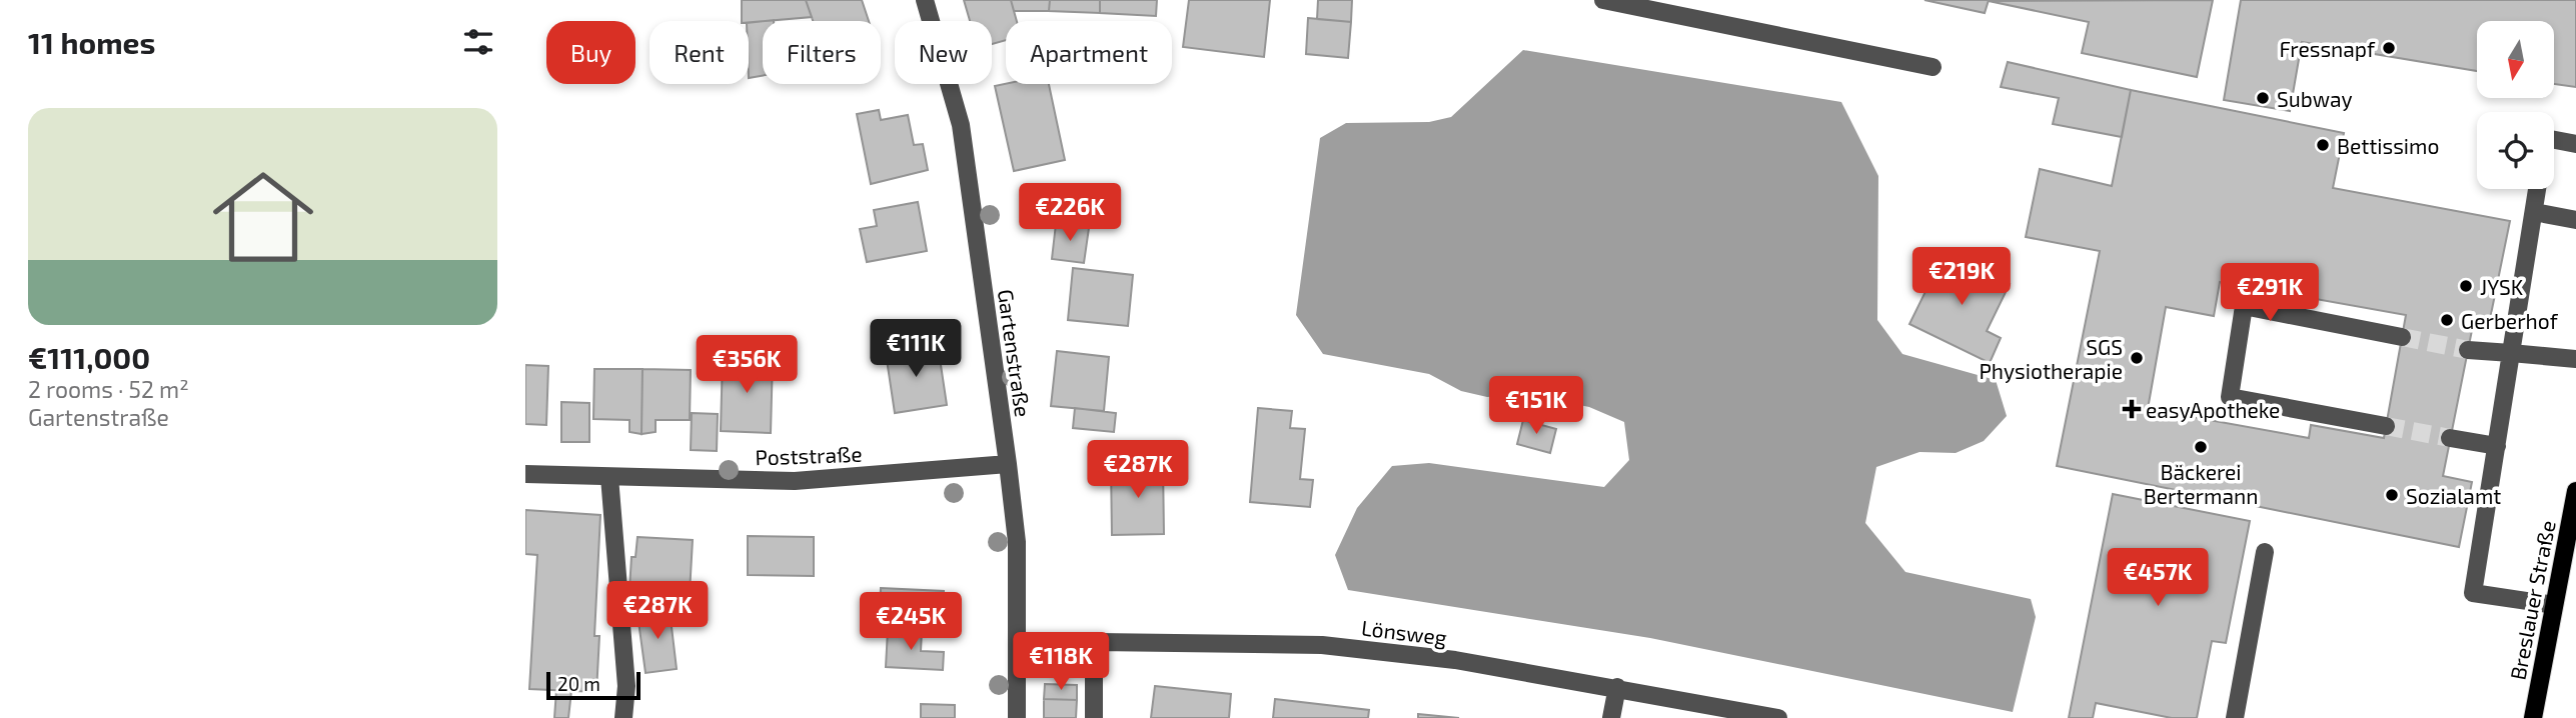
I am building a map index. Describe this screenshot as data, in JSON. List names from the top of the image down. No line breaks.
{"streets":{"main road":["Breslauer Straße"],"street":["Gartenstraße","Poststraße","Lönsweg"]},"crossings":[["Gartenstraße","Poststraße"],["Gartenstraße","Lönsweg"]],"places":{"other":["Fressnapf","Subway","Bettissimo","JYSK","Gerberhof","SGS Physiotherapie","Bäckerei Bertermann","Sozialamt"],"health":["easyApotheke"]},"scale_bar":"20 m","north":"bottom","page":{"heading":"11 homes","chip":["Buy","Rent","Filters","New","Apartment"],"list":[{"name":"€111,000","note":"2 rooms · 52 m² · Gartenstraße"}],"price":["€226K","€219K","€291K","€111K","€356K","€151K","€287K","€457K","€287K","€245K","€118K"],"scale":"20 m"}}
